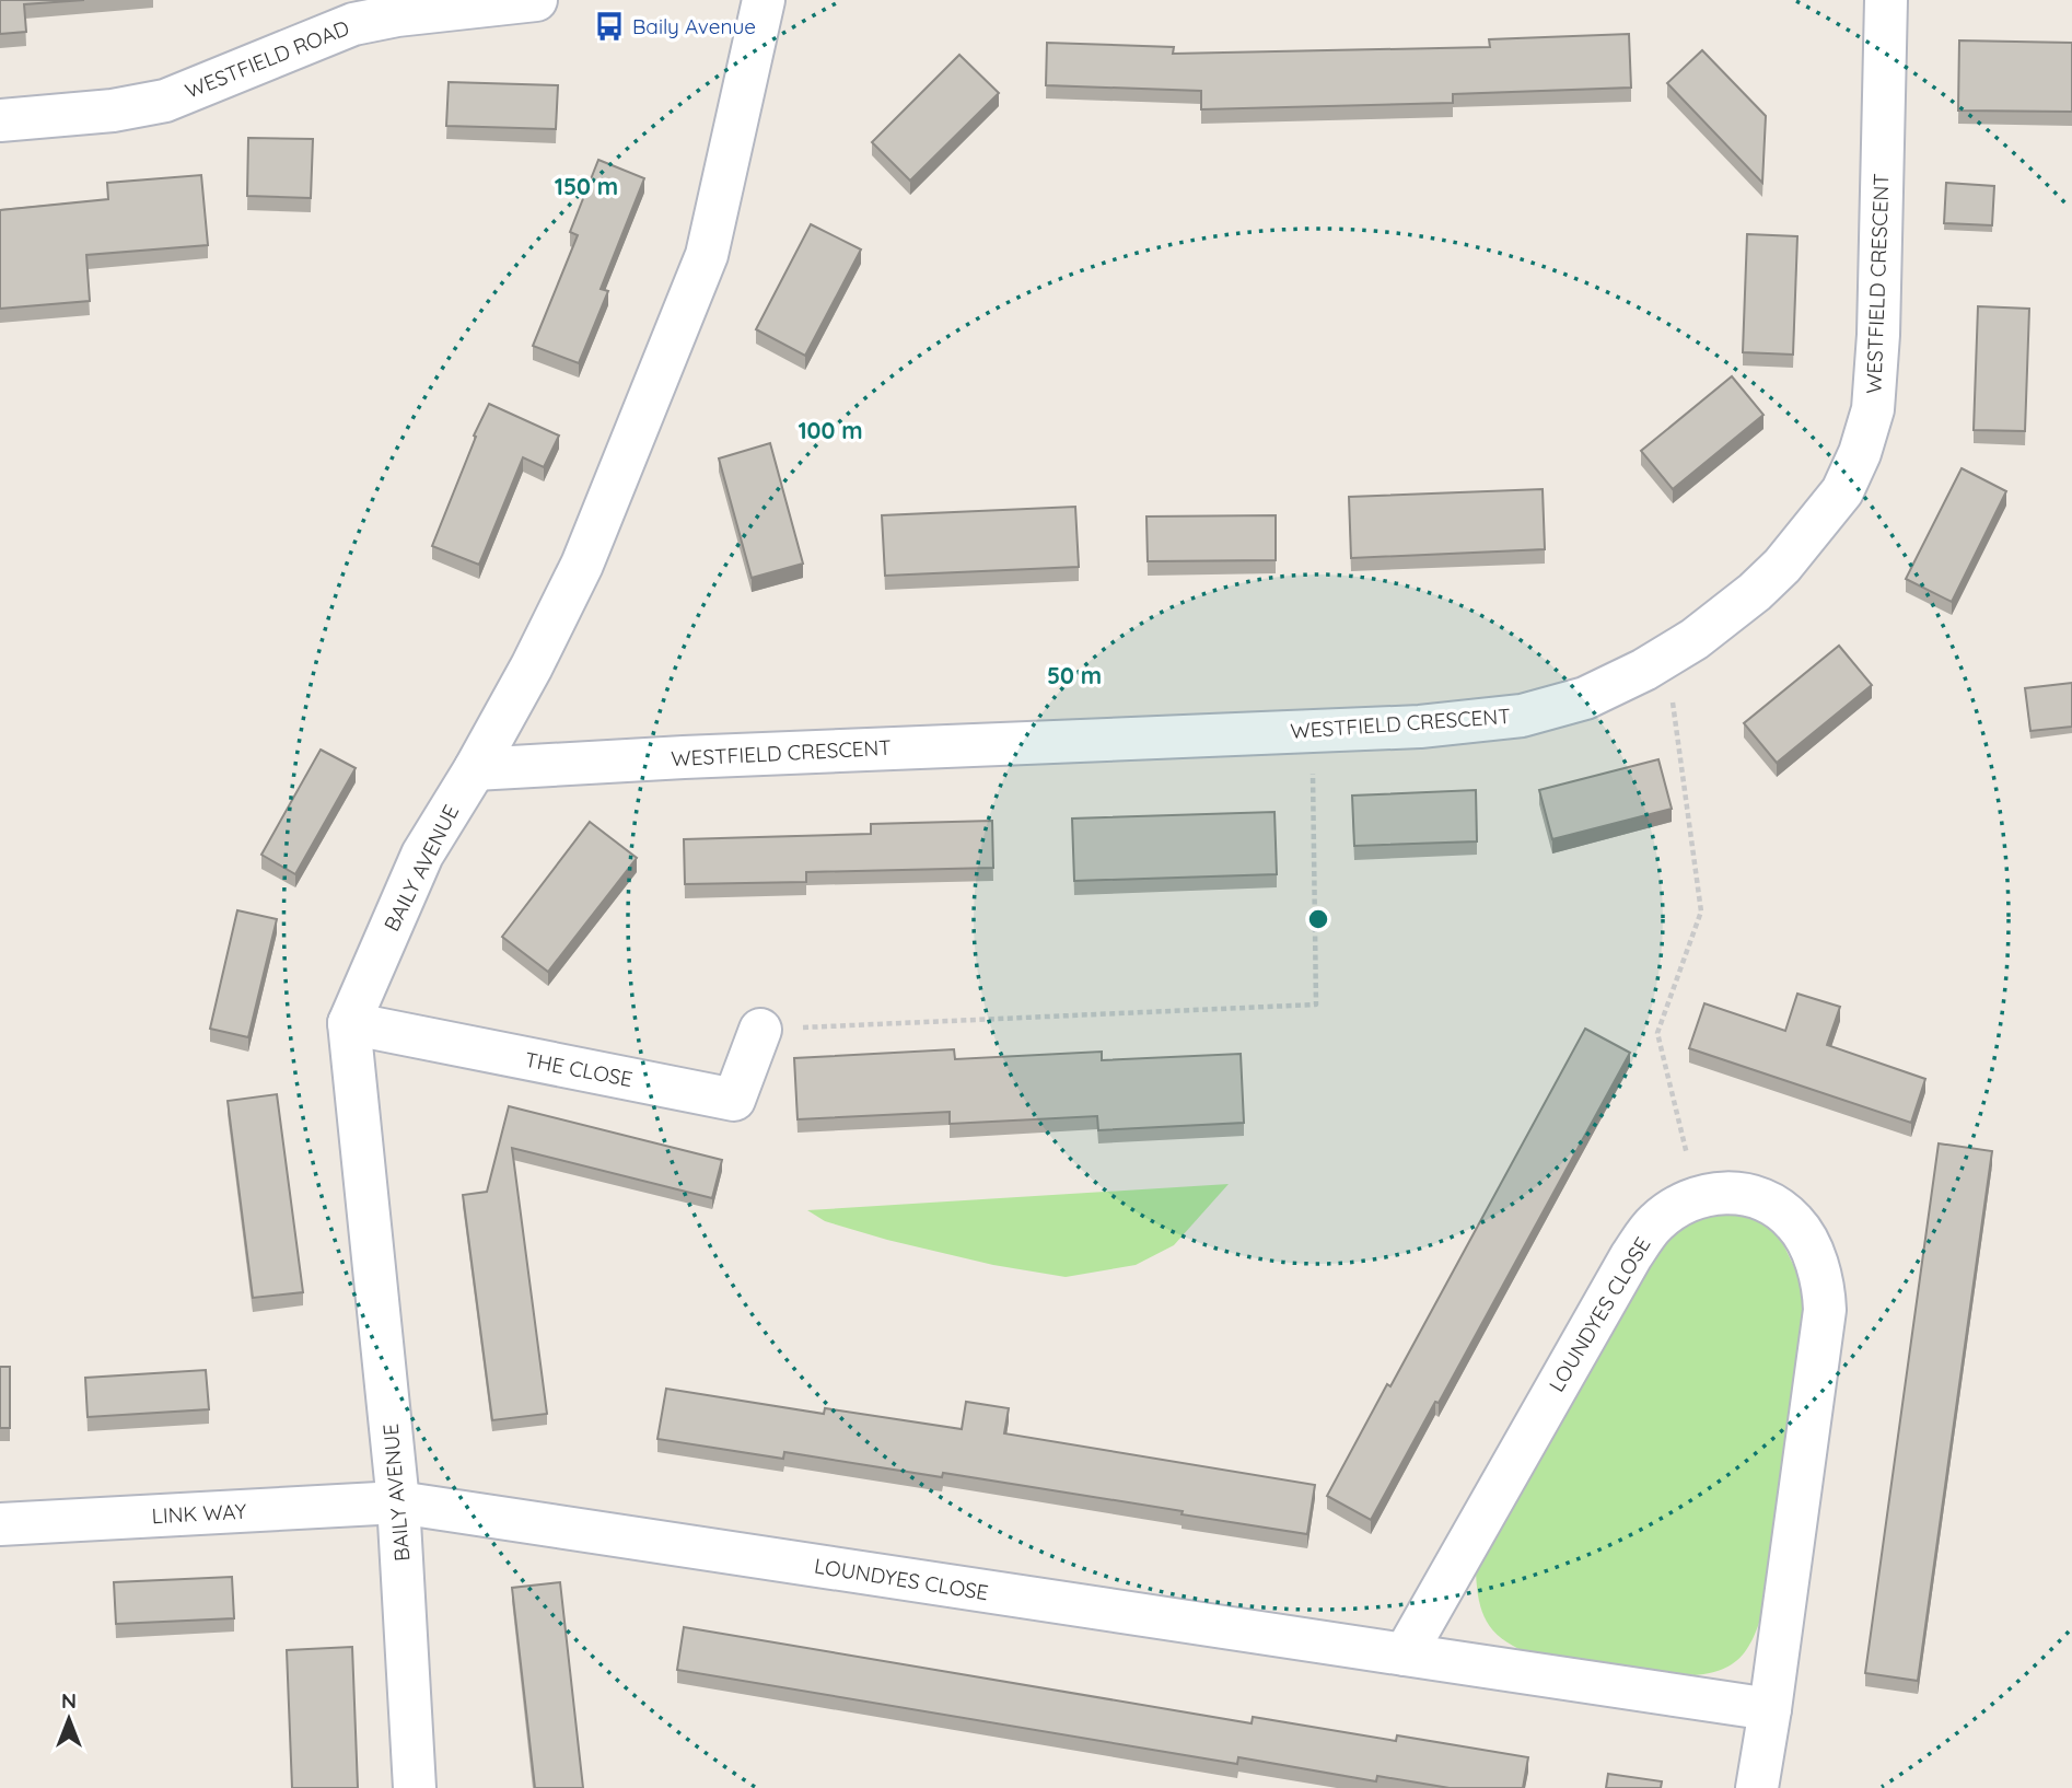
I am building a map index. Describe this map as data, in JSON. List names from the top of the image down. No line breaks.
{"streets":{"street":["WESTFIELD ROAD","WESTFIELD CRESCENT","BAILY AVENUE","THE CLOSE","LOUNDYES CLOSE","LINK WAY"]},"crossings":[["WESTFIELD CRESCENT","BAILY AVENUE"],["BAILY AVENUE","THE CLOSE"],["BAILY AVENUE","LOUNDYES CLOSE"],["BAILY AVENUE","LINK WAY"],["LOUNDYES CLOSE","LINK WAY"]],"places":{"bus stop":["Baily Avenue"]},"north":"top","rings":["150 m","100 m","50 m"]}
